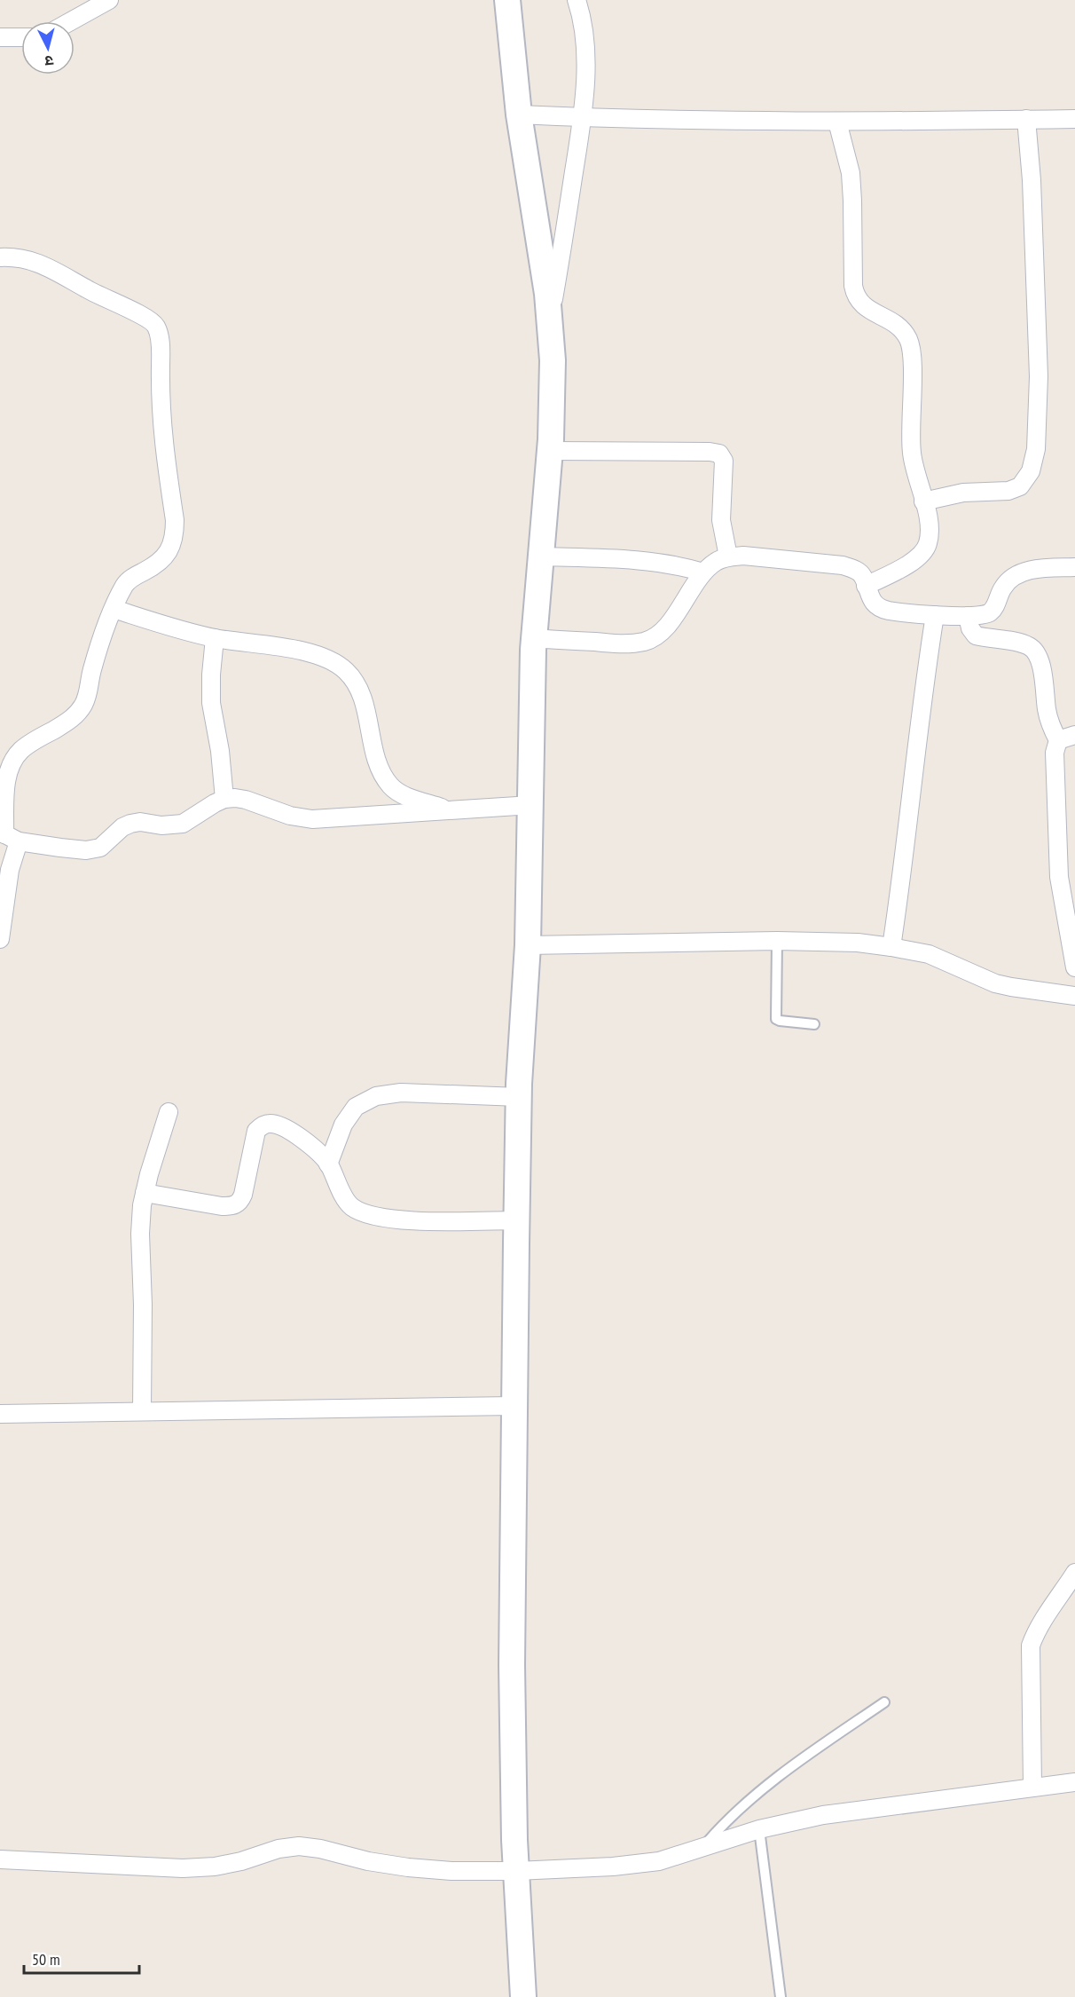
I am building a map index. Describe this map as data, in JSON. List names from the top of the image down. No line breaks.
{"scale_bar":"50 m","north":"bottom"}
